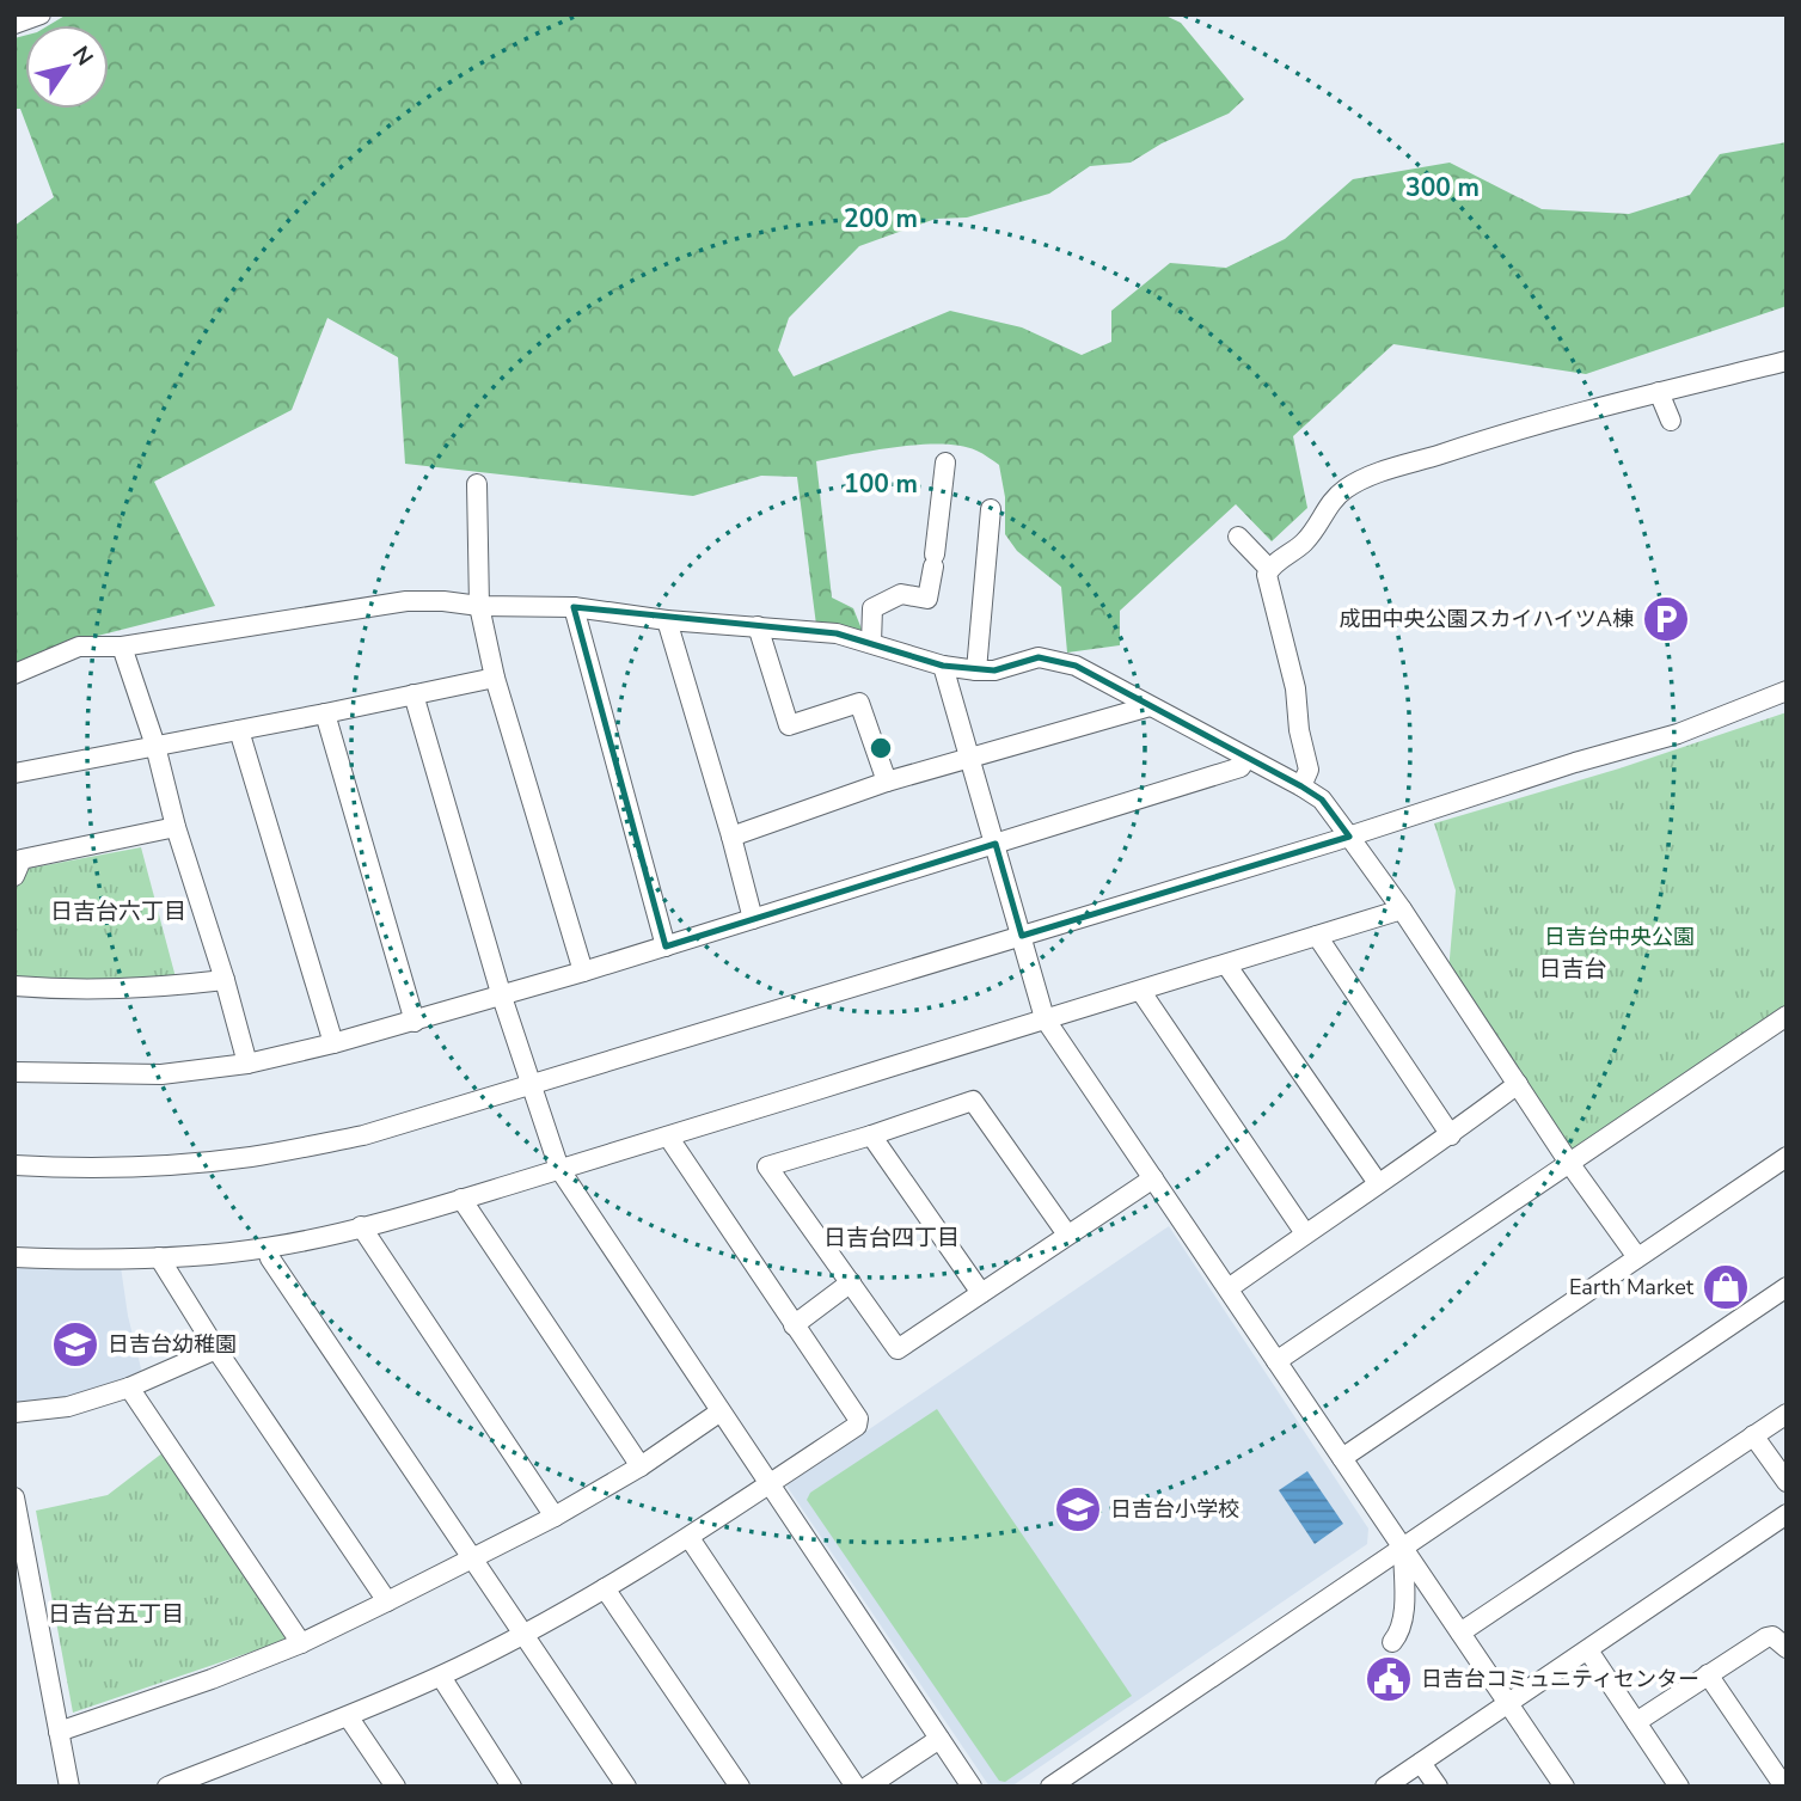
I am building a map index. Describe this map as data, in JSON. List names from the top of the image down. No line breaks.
{"districts":["日吉台六丁目","日吉台","日吉台四丁目","日吉台五丁目"],"parks":["日吉台中央公園"],"places":{"parking":["成田中央公園スカイハイツA棟"],"shop":["Earth Market"],"school or university":["日吉台幼稚園","日吉台小学校"],"public building":["日吉台コミュニティセンター"]},"north":"top right","rings":["300 m","200 m","100 m"]}
